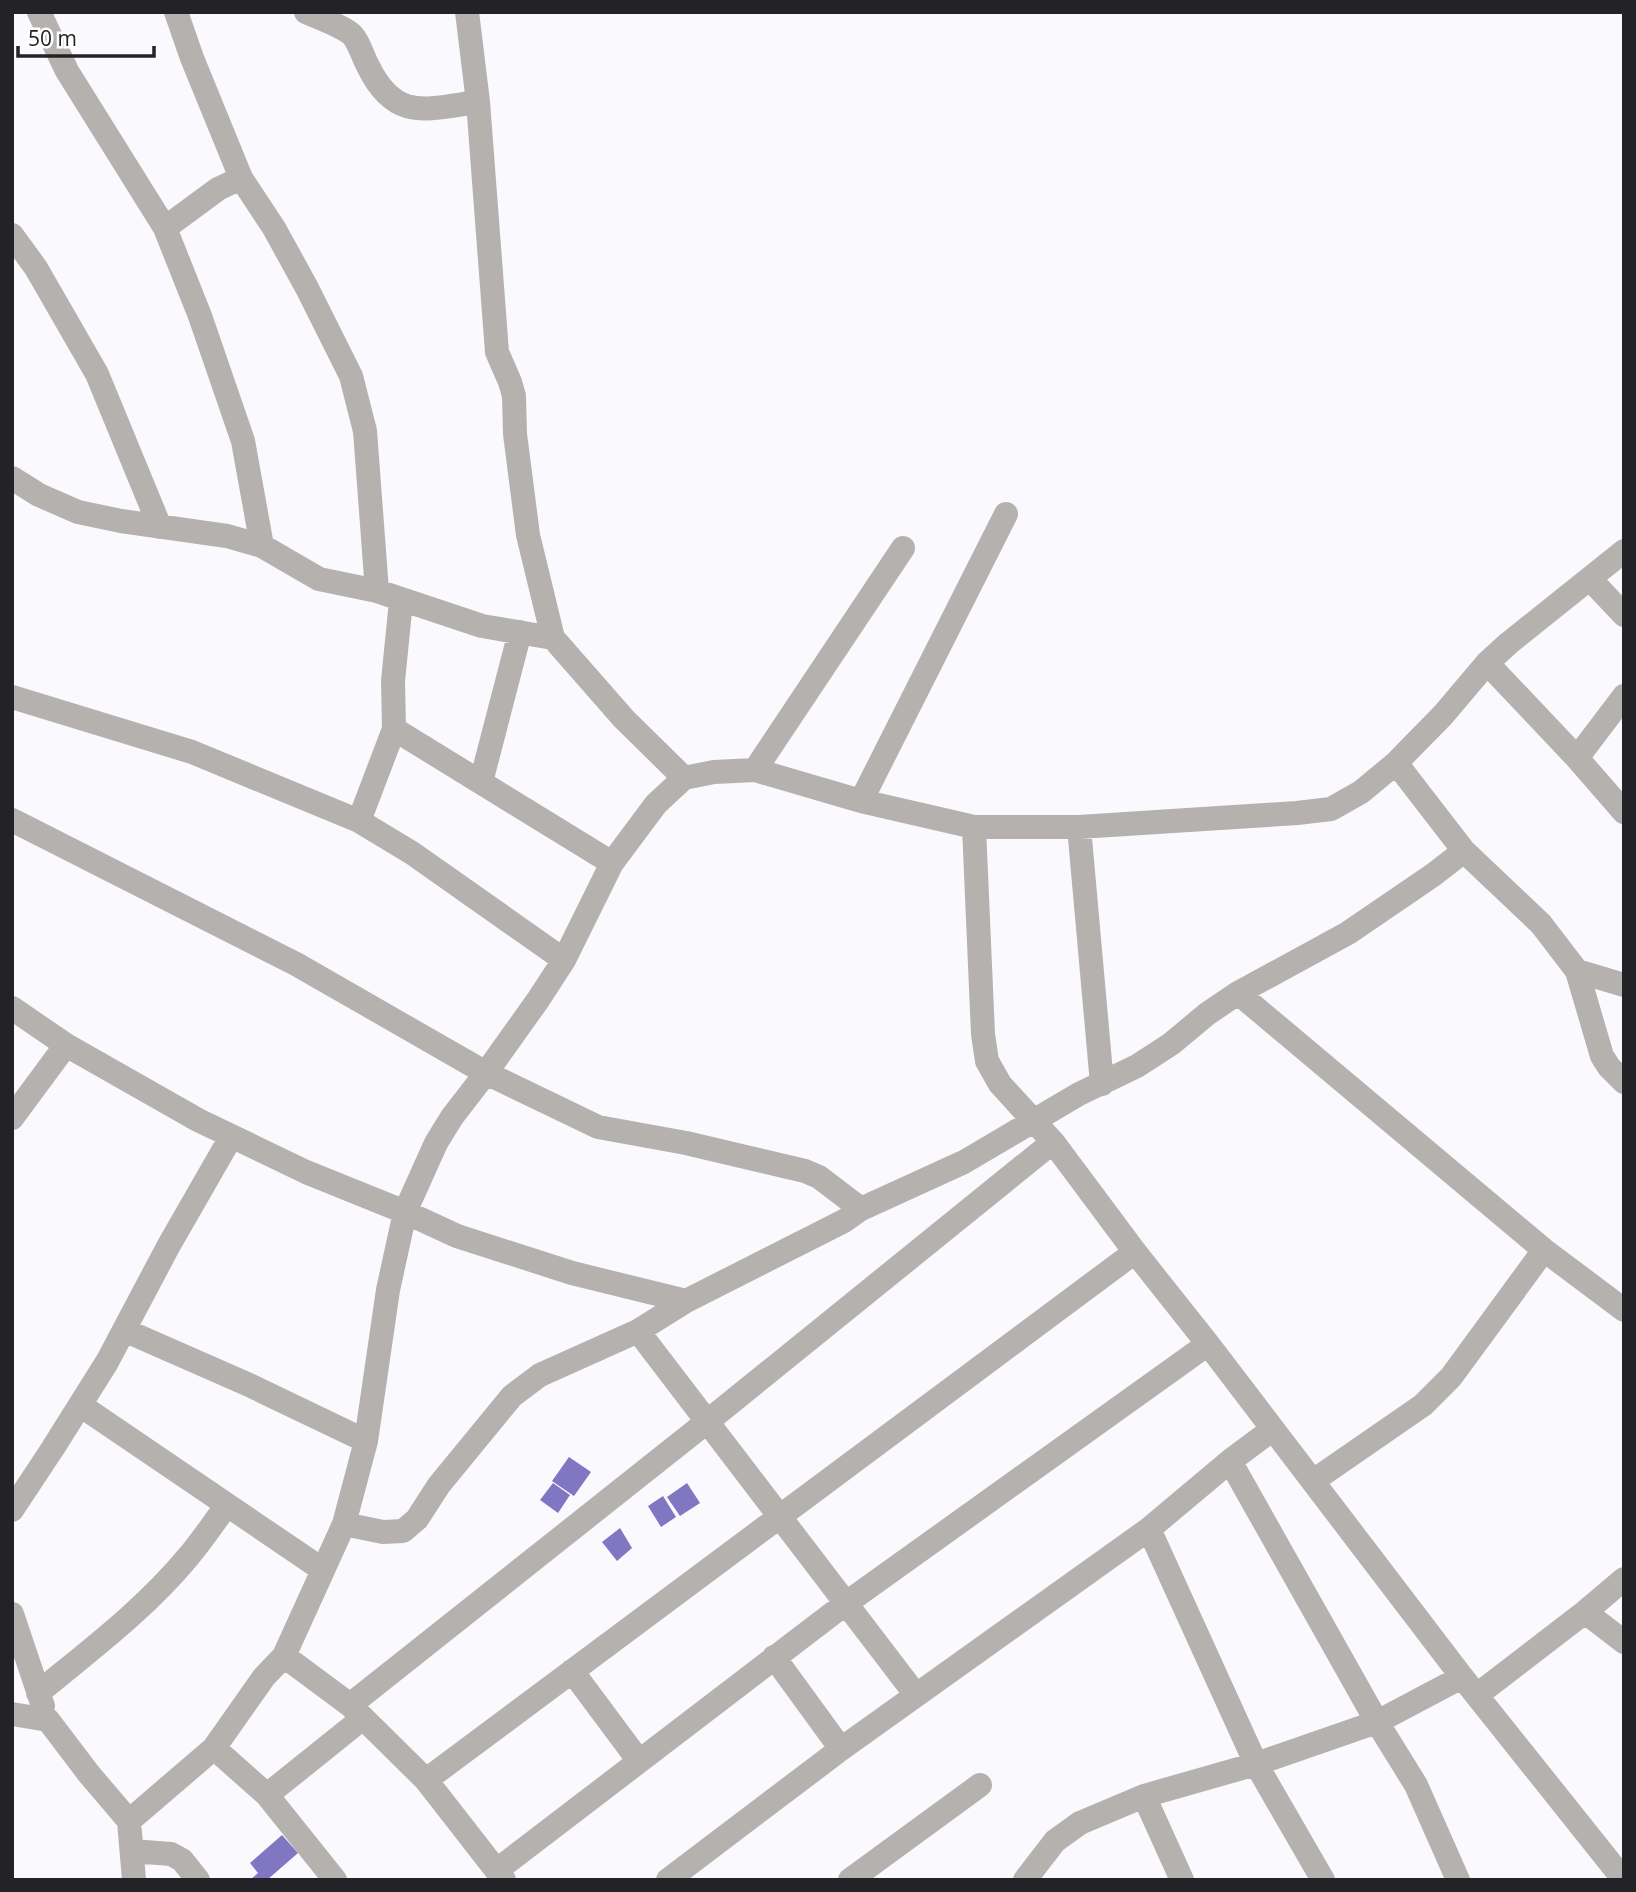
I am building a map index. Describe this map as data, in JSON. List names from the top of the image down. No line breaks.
{"scale_bar":"50 m"}
